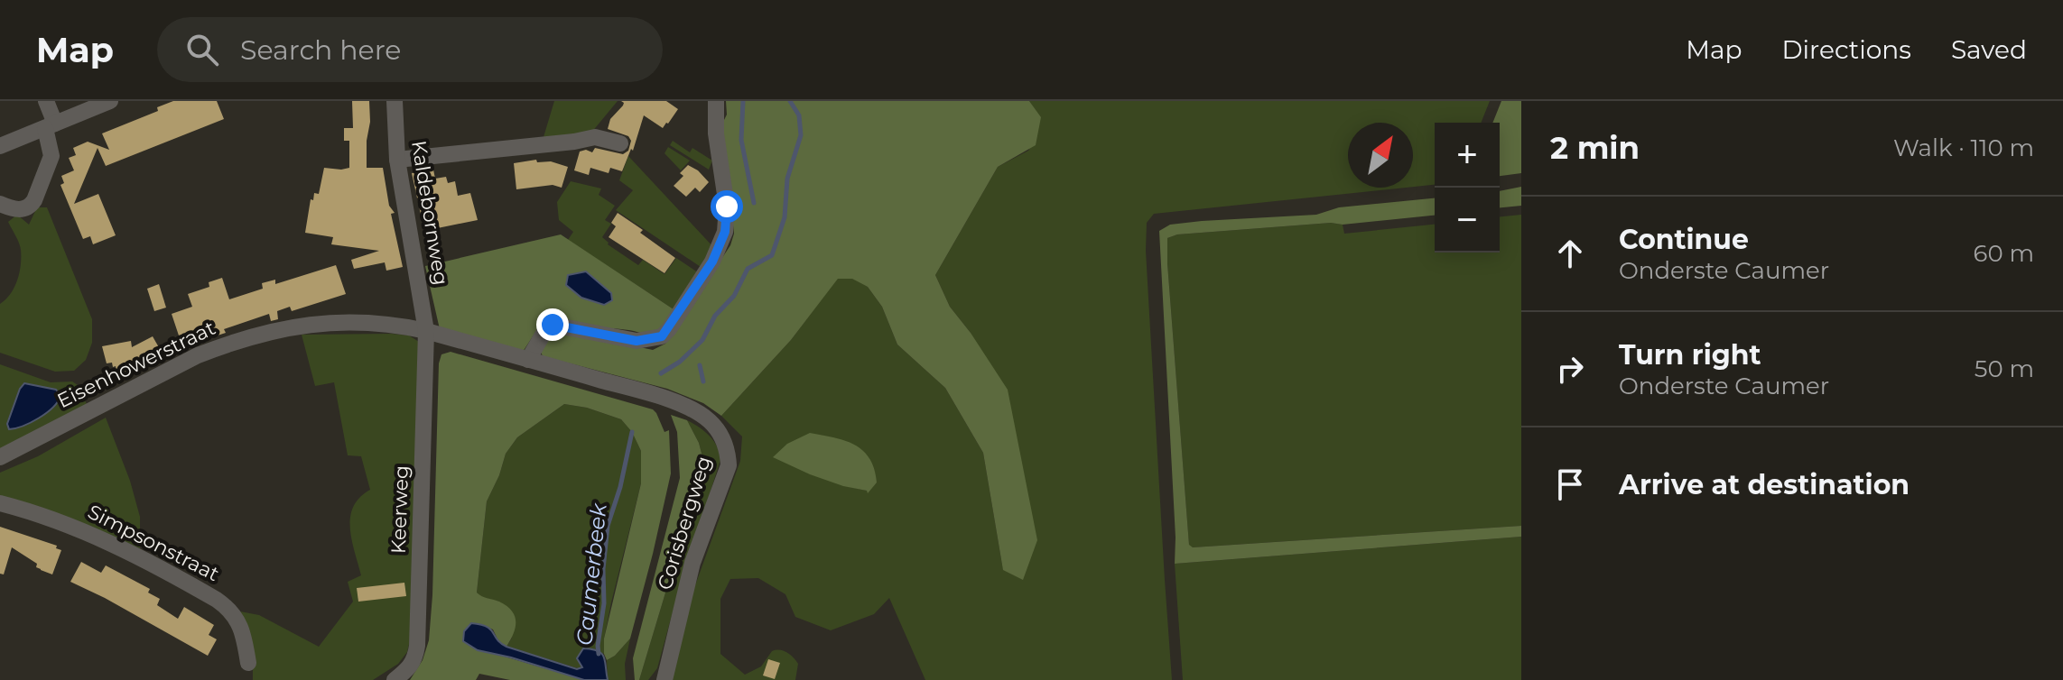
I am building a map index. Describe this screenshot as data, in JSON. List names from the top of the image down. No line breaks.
{"streets":{"street":["Kaldebornweg","Eisenhowerstraat","Keerweg","Corisbergweg","Simpsonstraat"]},"crossings":[["Kaldebornweg","Eisenhowerstraat"],["Kaldebornweg","Keerweg"],["Kaldebornweg","Corisbergweg"],["Eisenhowerstraat","Keerweg"],["Eisenhowerstraat","Corisbergweg"],["Keerweg","Corisbergweg"]],"water":["Caumerbeek"],"north":"top right","page":{"header":"Map","search":"Search here","nav":["Map","Directions","Saved"],"heading":["2 min","Walk · 110 m"],"map_buttons":["+","−"],"list":[["Continue","Onderste Caumer","60 m"],["Turn right","Onderste Caumer","50 m"],"Arrive at destination"]}}
